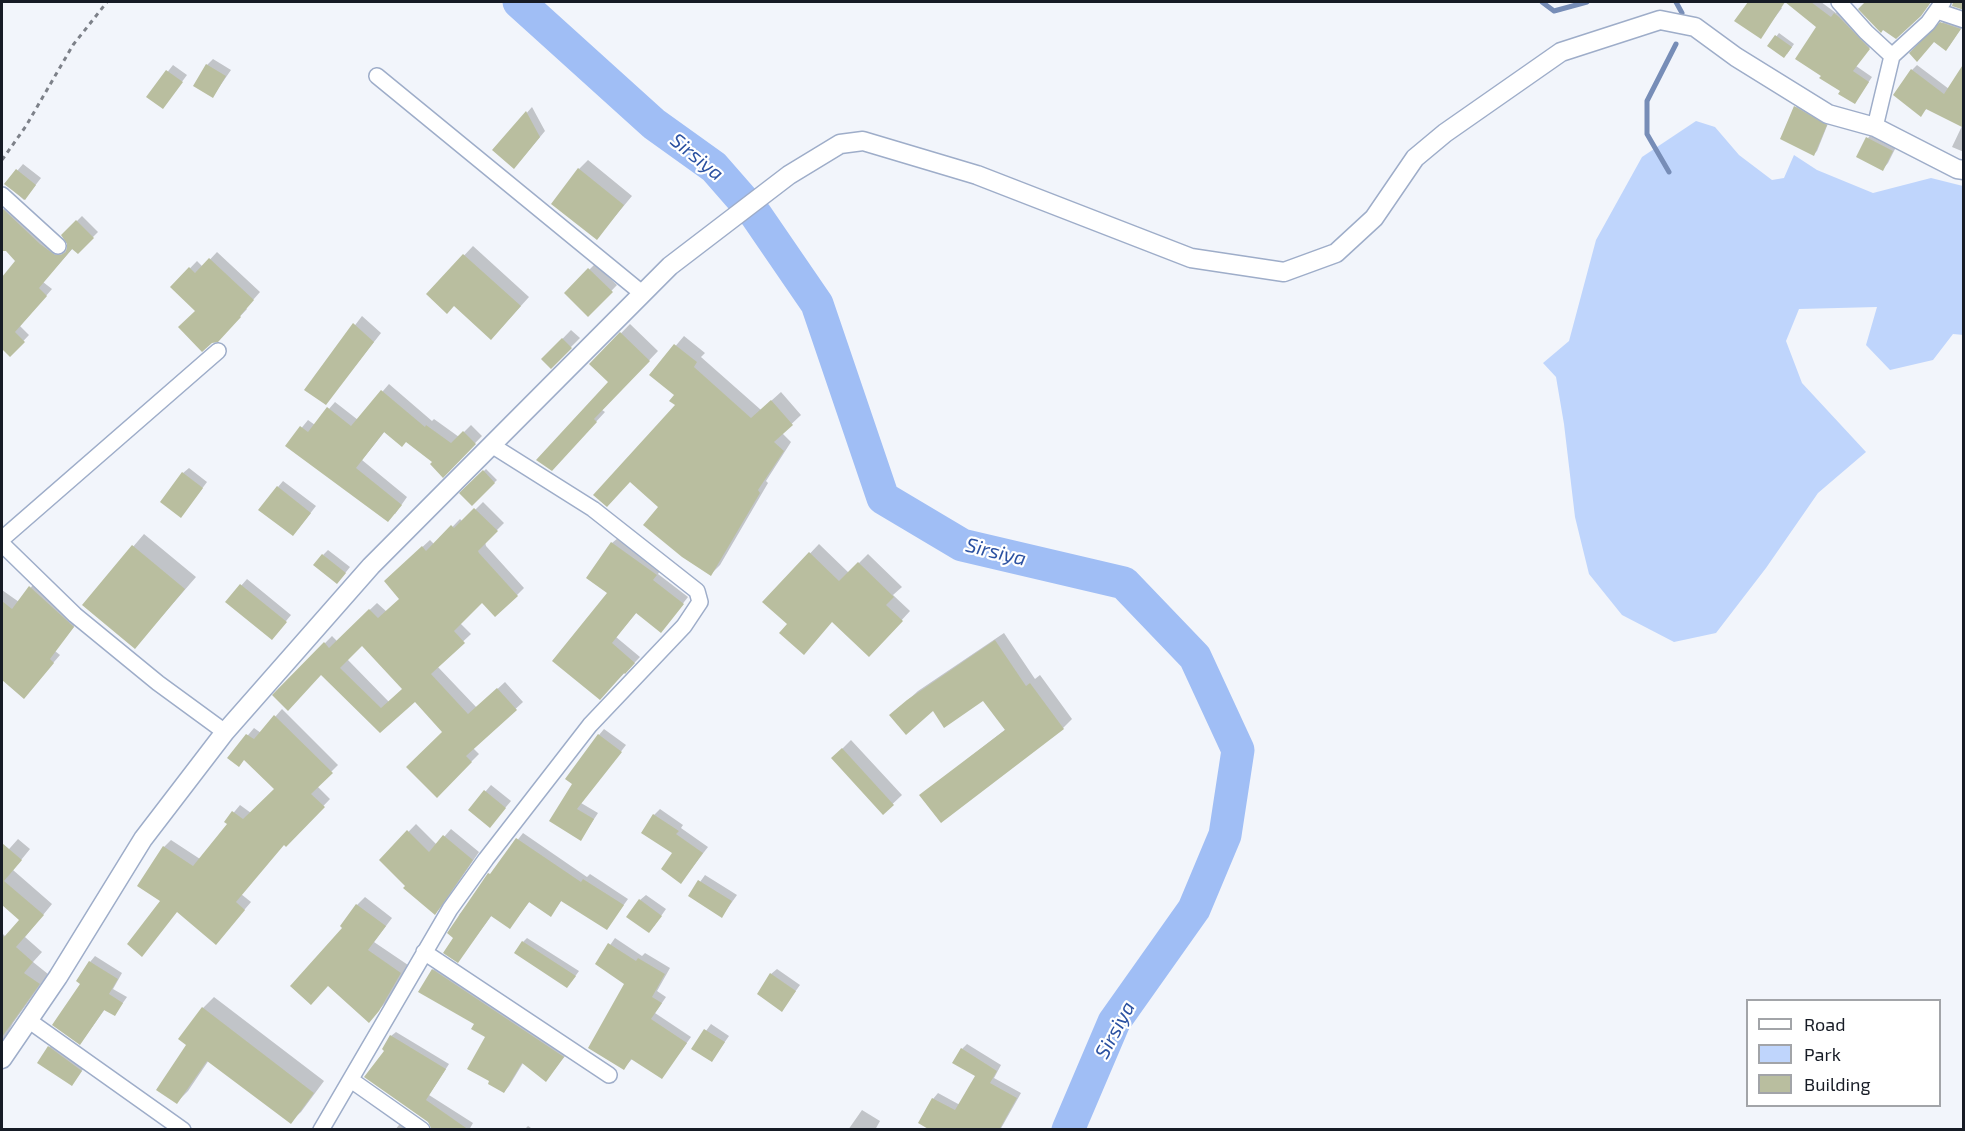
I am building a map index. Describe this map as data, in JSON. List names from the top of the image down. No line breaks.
{"water":["Sirsiya"],"legend":["Road","Park","Building"]}
